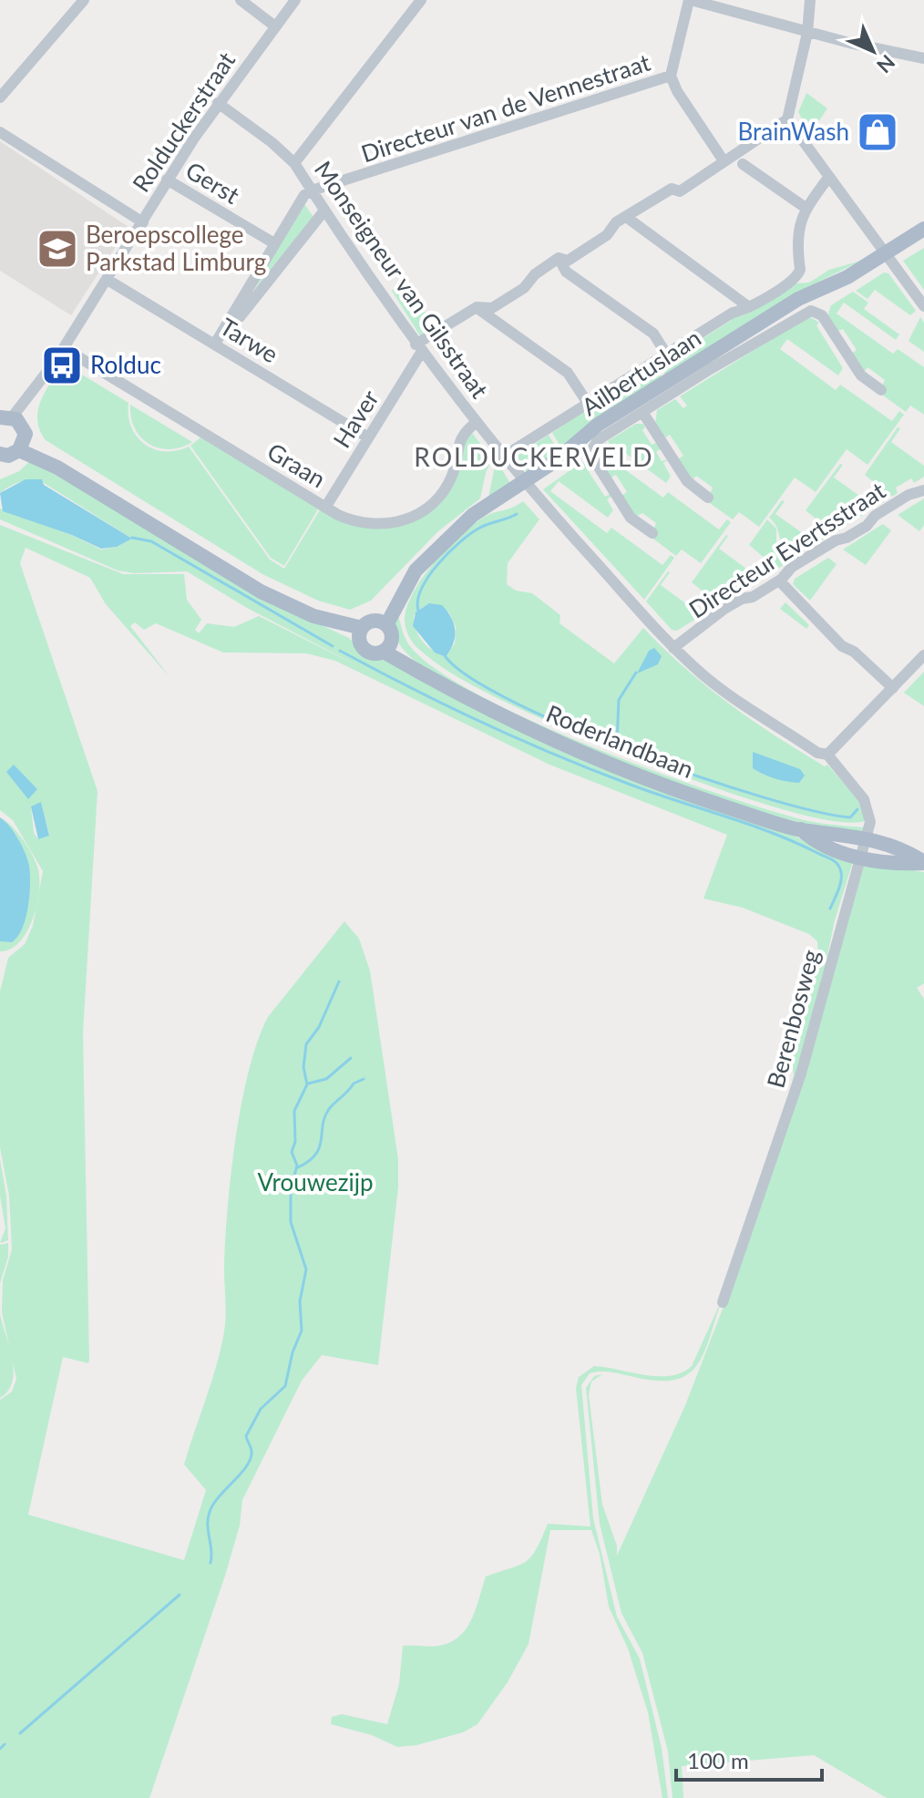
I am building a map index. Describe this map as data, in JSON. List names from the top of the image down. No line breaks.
{"streets":{"main road":["Ailbertuslaan","Roderlandbaan"],"street":["Directeur van de Vennestraat","Rolduckerstraat","Gerst","Monseigneur van Gilsstraat","Tarwe","Haver","Graan","Directeur Evertsstraat","Berenbosweg"]},"crossings":[["Directeur van de Vennestraat","Monseigneur van Gilsstraat"],["Rolduckerstraat","Gerst"],["Rolduckerstraat","Monseigneur van Gilsstraat"],["Rolduckerstraat","Tarwe"],["Rolduckerstraat","Graan"],["Monseigneur van Gilsstraat","Ailbertuslaan"],["Monseigneur van Gilsstraat","Haver"],["Monseigneur van Gilsstraat","Graan"],["Monseigneur van Gilsstraat","Directeur Evertsstraat"],["Monseigneur van Gilsstraat","Berenbosweg"],["Tarwe","Haver"],["Ailbertuslaan","Roderlandbaan"],["Haver","Graan"],["Roderlandbaan","Berenbosweg"]],"districts":["ROLDUCKERVELD"],"parks":["Vrouwezijp"],"places":{"shop":["BrainWash"],"school or university":["Beroepscollege Parkstad Limburg"],"bus stop":["Rolduc"]},"scale_bar":"100 m","north":"bottom right"}
